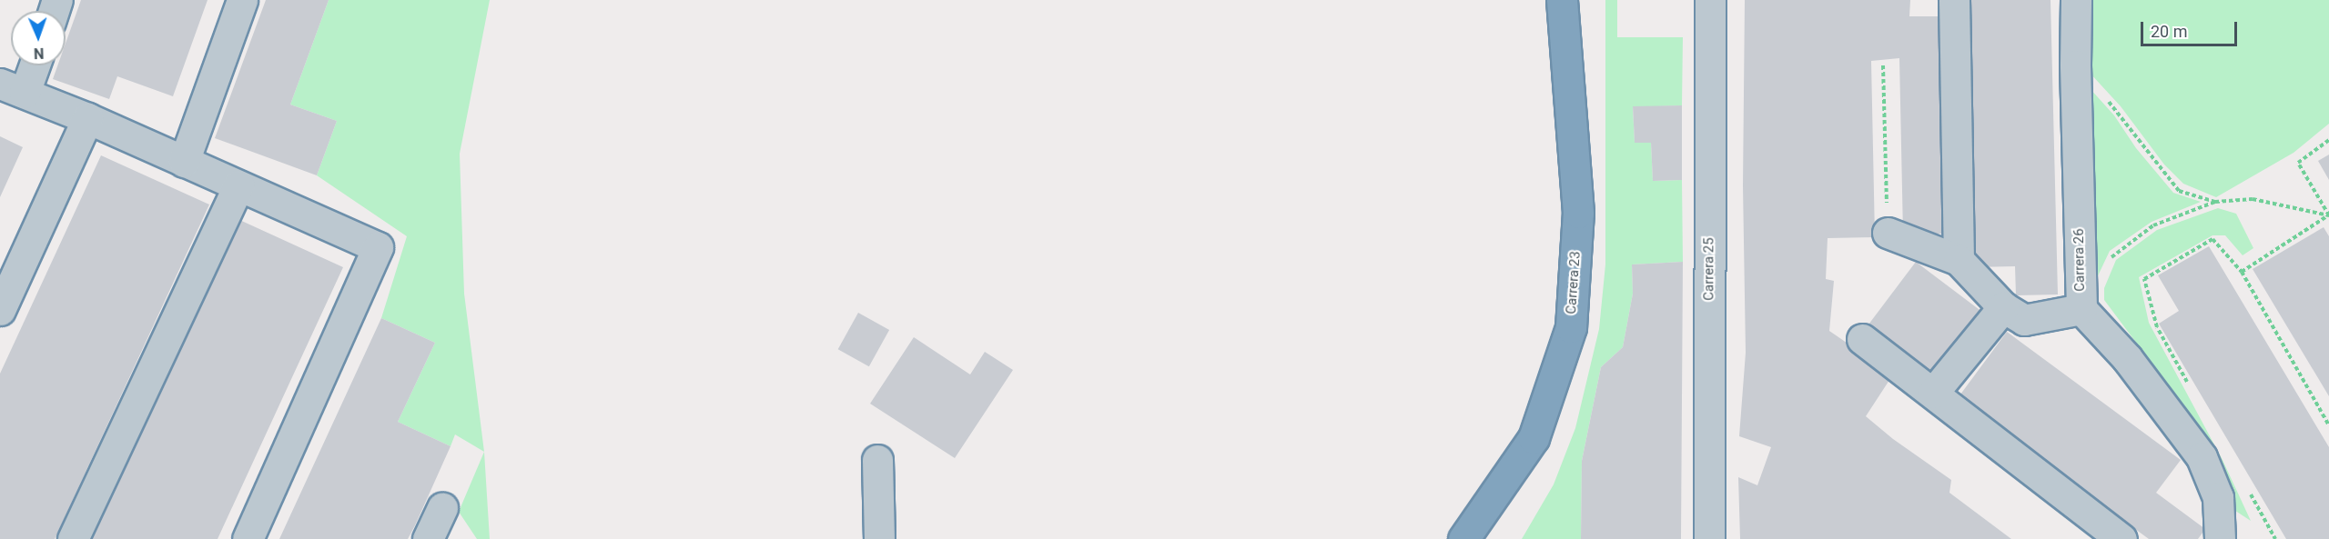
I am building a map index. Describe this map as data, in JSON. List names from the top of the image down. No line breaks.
{"streets":{"highway":["Carrera 23"],"street":["Carrera 26","Carrera 25"]},"scale_bar":"20 m","north":"bottom"}
